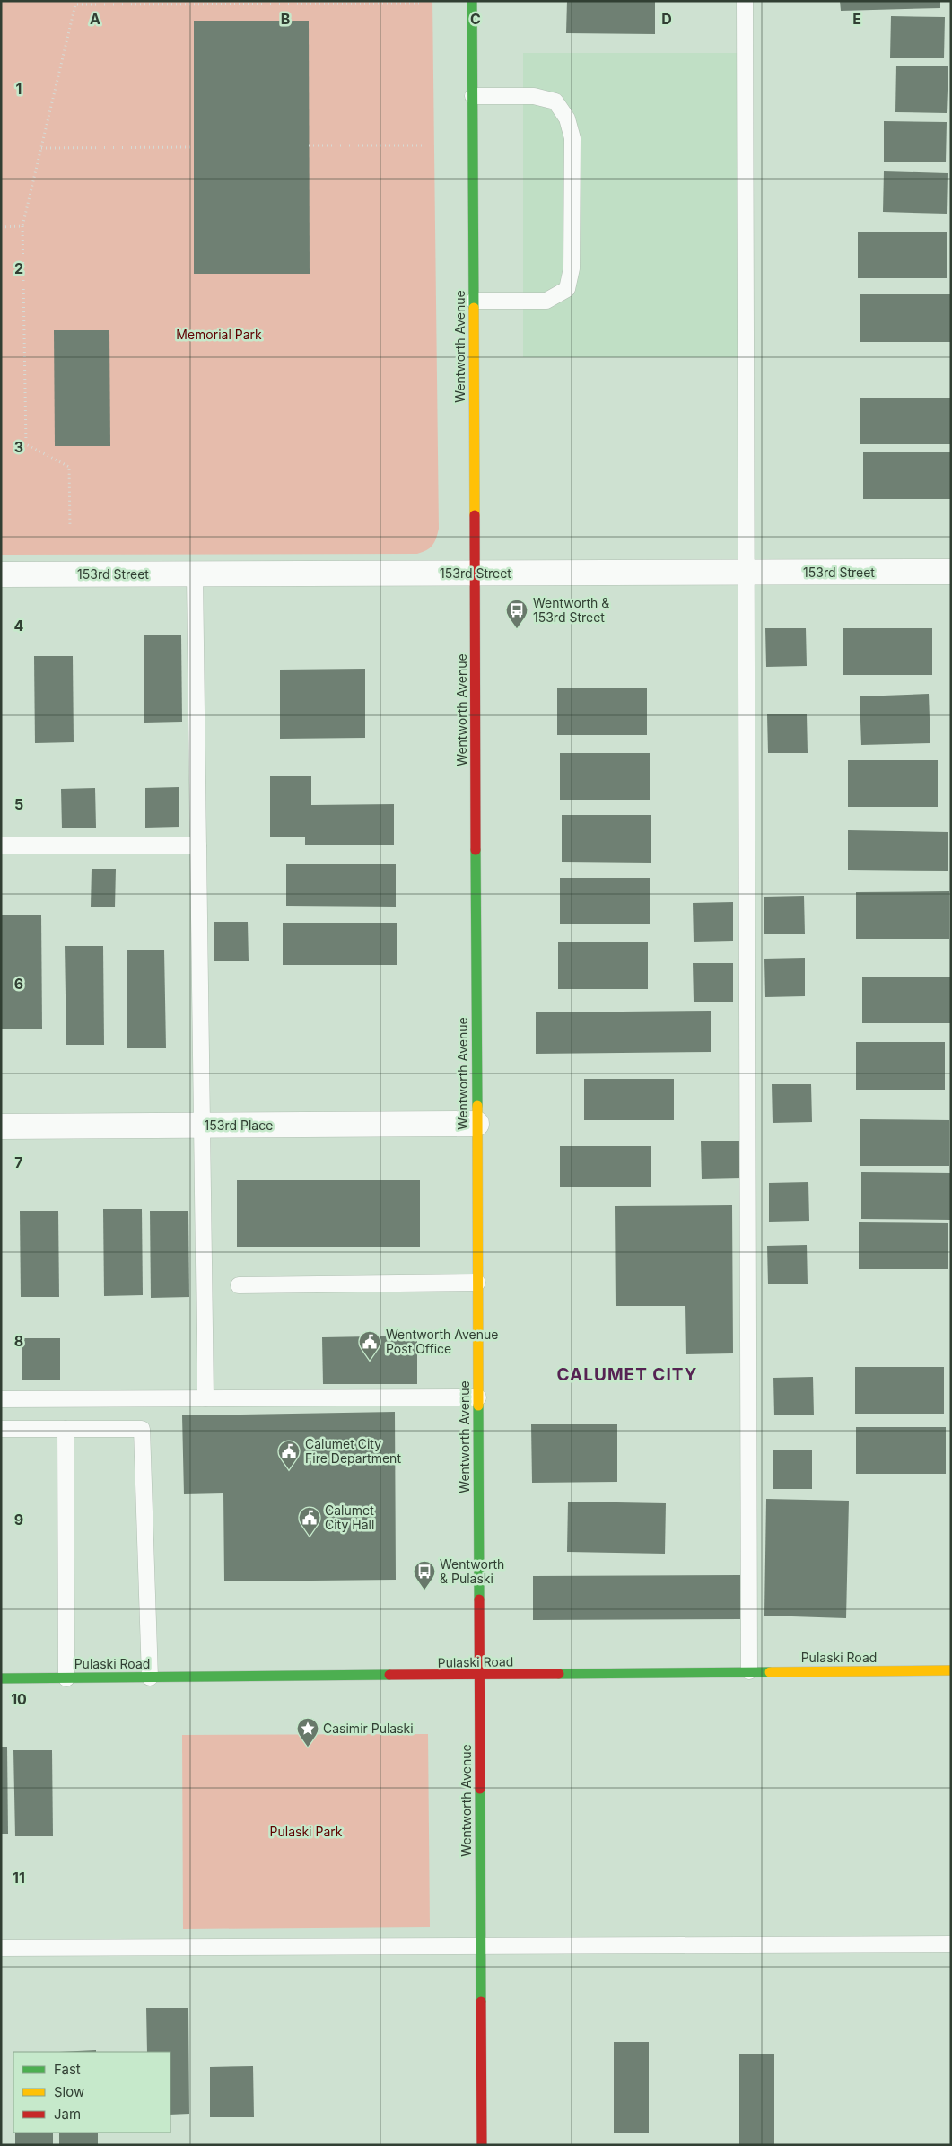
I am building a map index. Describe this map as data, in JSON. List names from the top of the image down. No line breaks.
{"streets":{"street":["Wentworth Avenue","153rd Street","153rd Place","Pulaski Road"]},"crossings":[["Wentworth Avenue","153rd Street"],["Wentworth Avenue","153rd Place"],["Wentworth Avenue","Pulaski Road"]],"districts":["CALUMET CITY"],"parks":["Memorial Park","Pulaski Park"],"places":{"bus stop":["Wentworth & 153rd Street","Wentworth & Pulaski"],"public building":["Wentworth Avenue Post Office","Calumet City Fire Department","Calumet City Hall"],"place":["Casimir Pulaski"]},"legend":["Fast","Slow","Jam"],"grid":{"columns":["A","B","C","D","E"],"rows":["1","2","3","4","5","6","7","8","9","10","11"]}}
